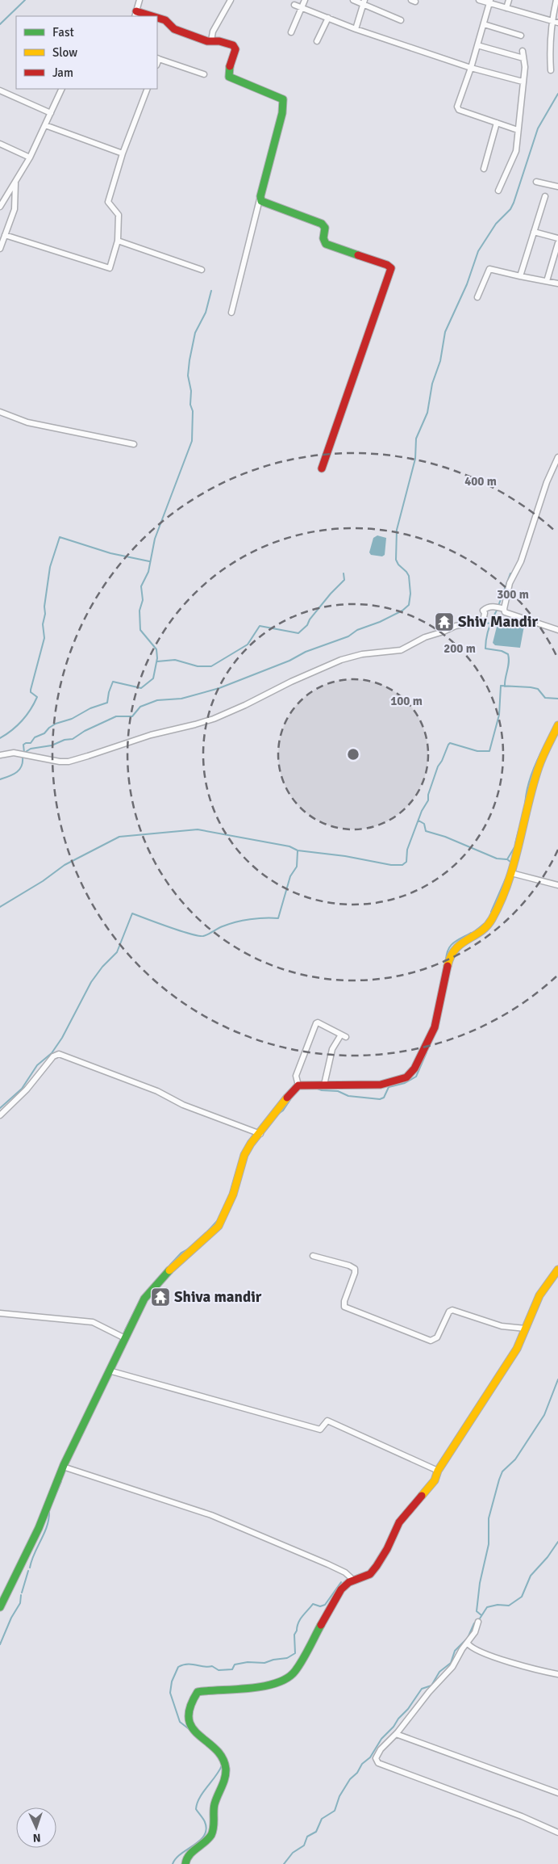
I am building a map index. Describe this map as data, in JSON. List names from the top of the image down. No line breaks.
{"places":{"temple":["Shiv Mandir","Shiva mandir"]},"legend":["Fast","Slow","Jam"],"north":"bottom","rings":["400 m","300 m","200 m","100 m"]}
